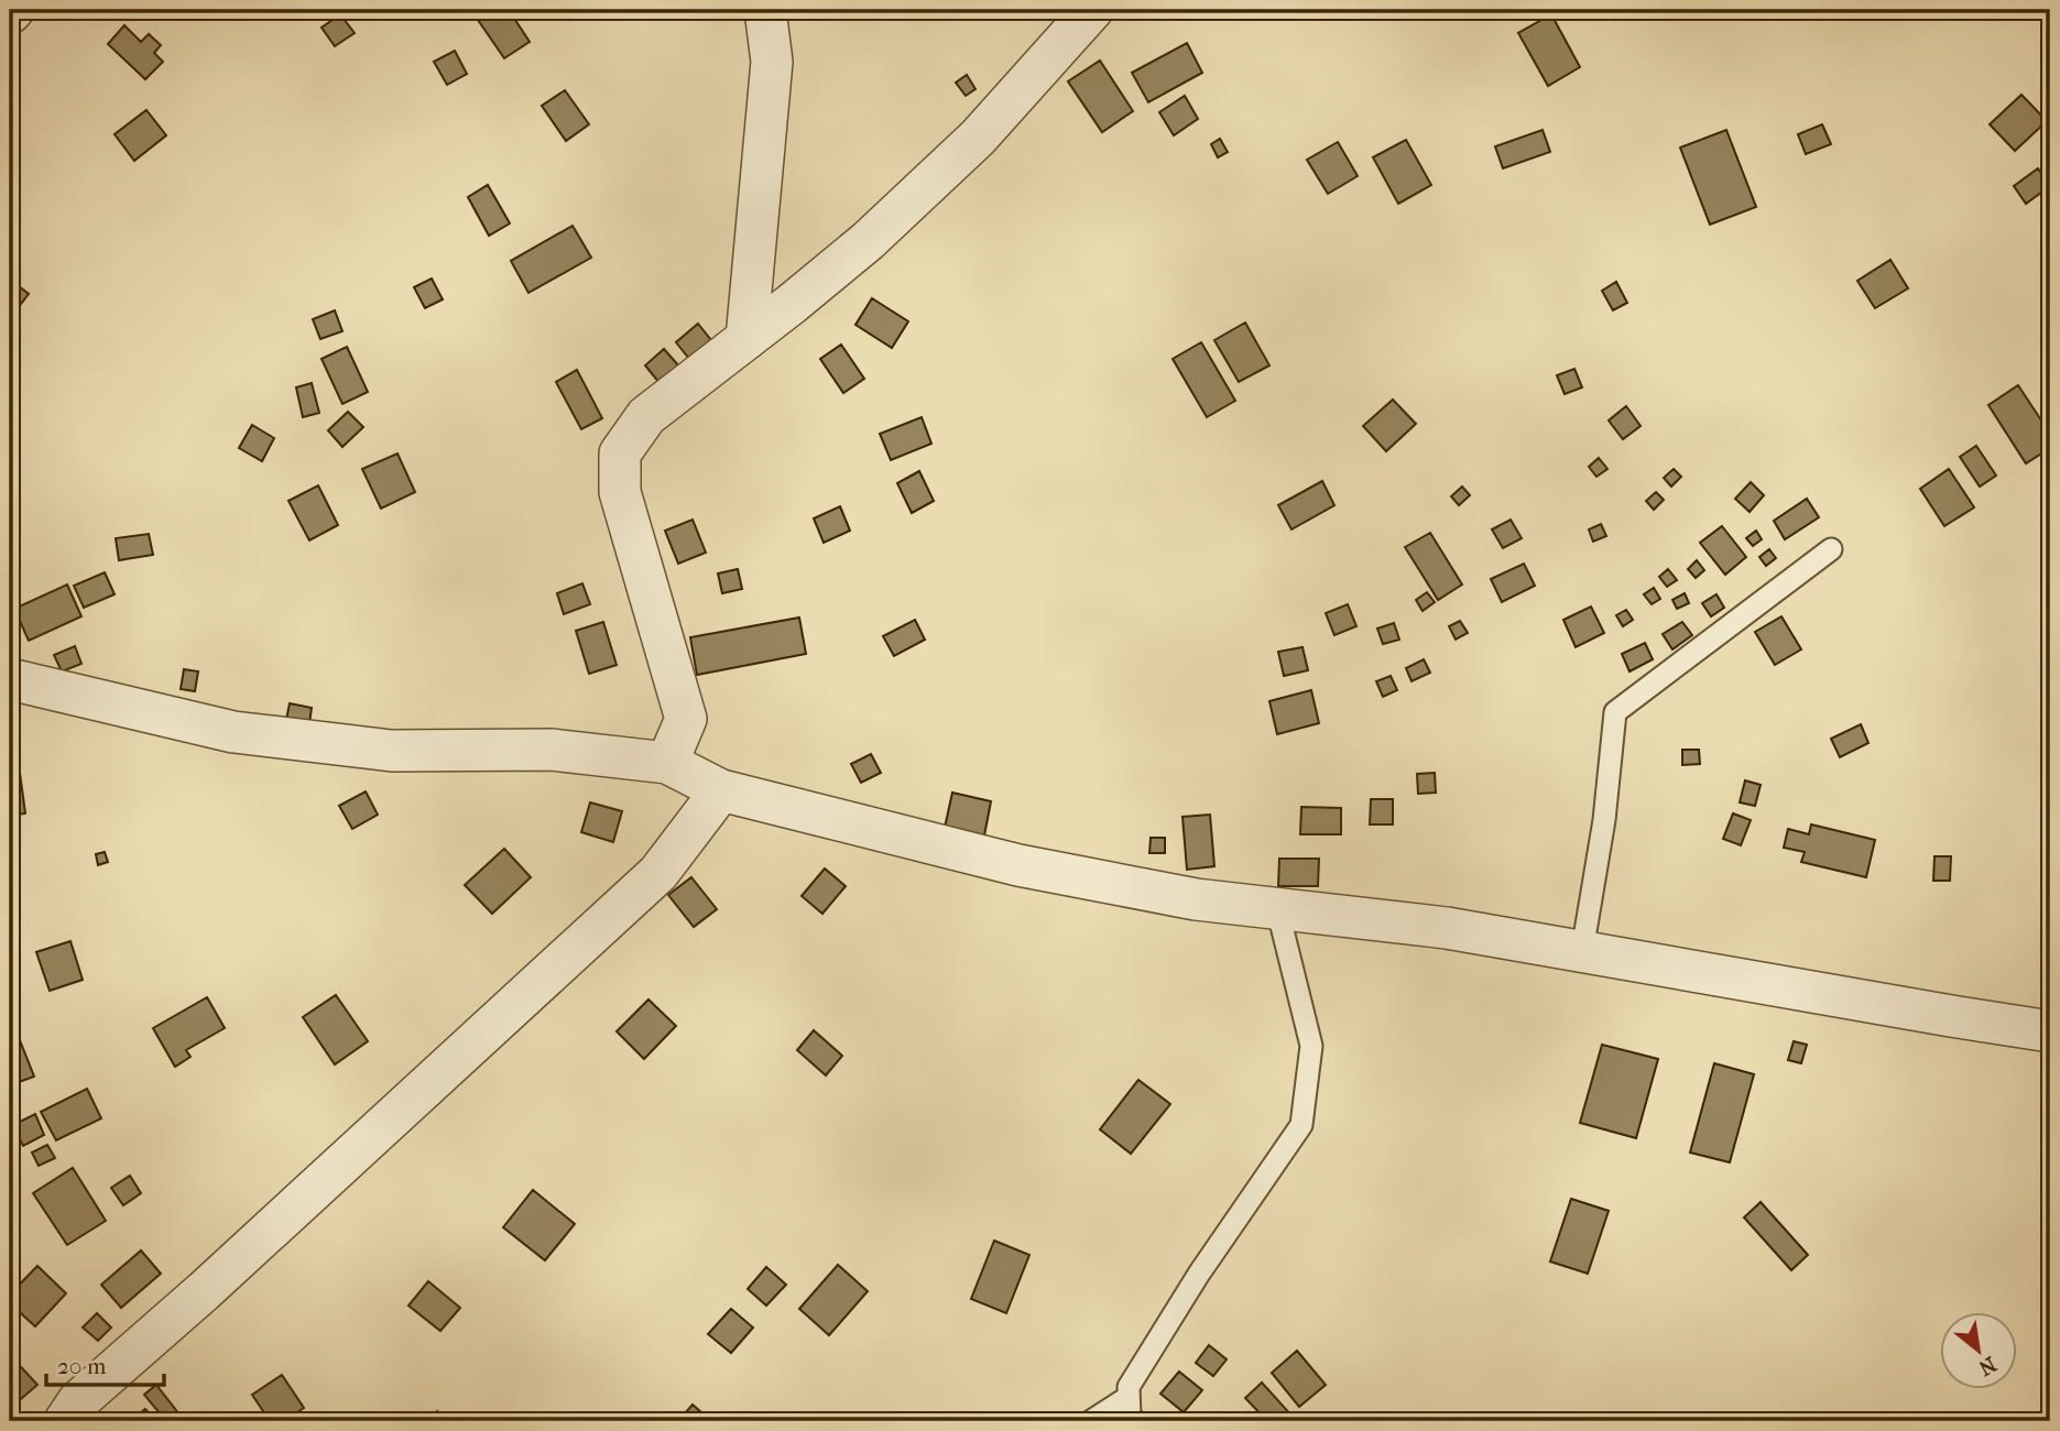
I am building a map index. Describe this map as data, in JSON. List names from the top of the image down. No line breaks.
{"scale_bar":"20 m","north":"bottom right"}
